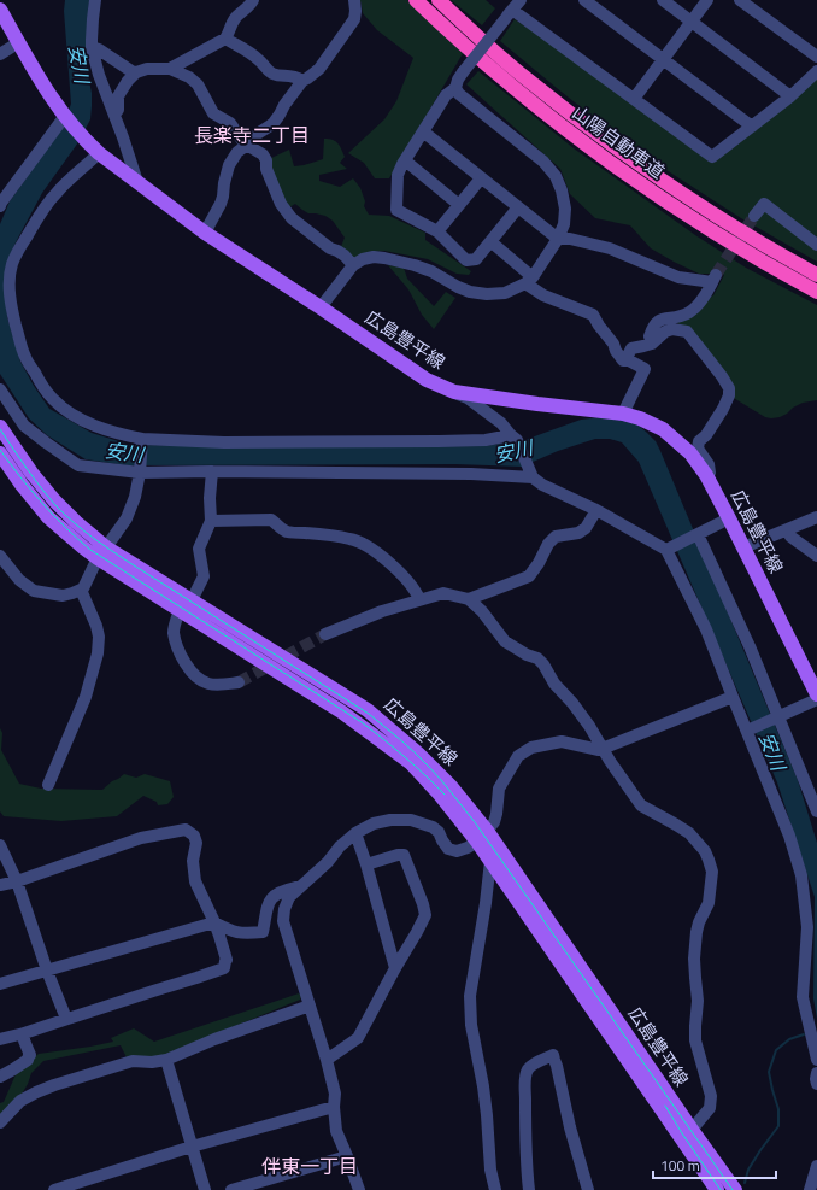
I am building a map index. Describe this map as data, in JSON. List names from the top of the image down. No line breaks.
{"streets":{"highway":["山陽自動車道"],"main road":["広島豊平線"]},"districts":["長楽寺二丁目","伴東一丁目"],"water":["安川"],"scale_bar":"100 m"}
